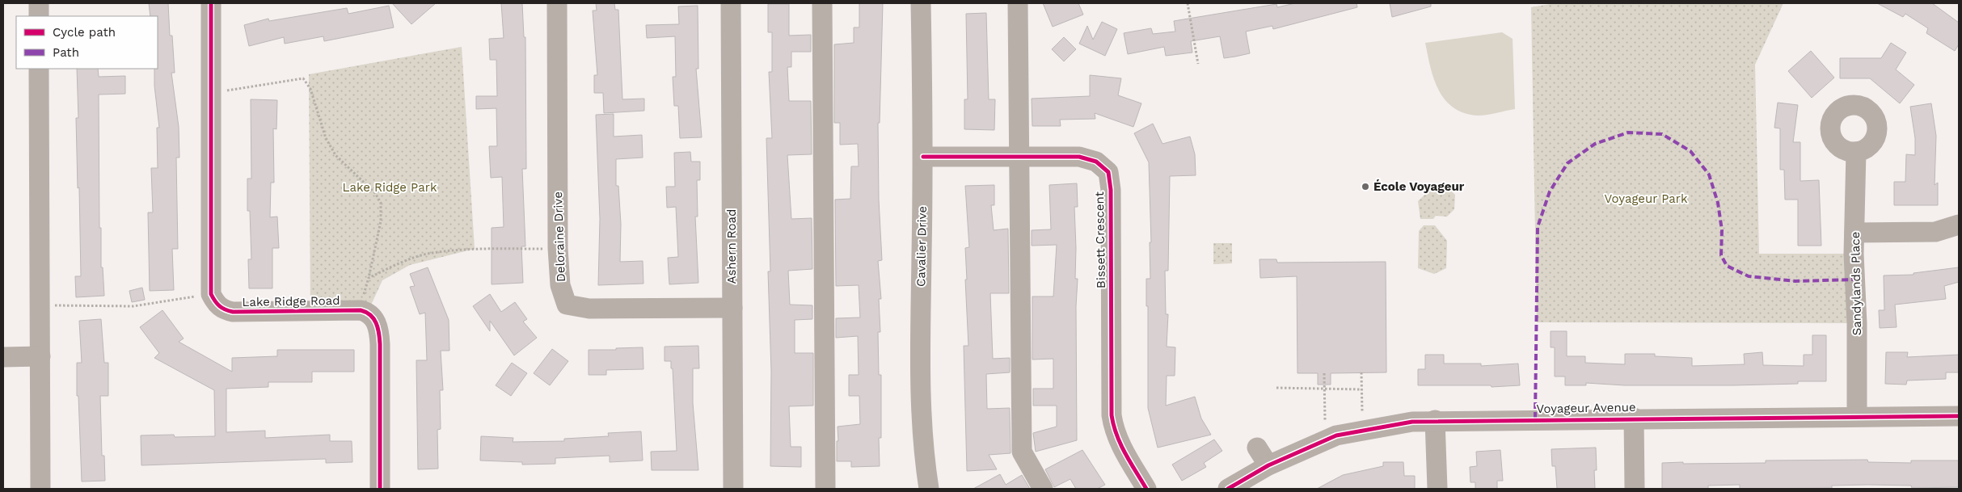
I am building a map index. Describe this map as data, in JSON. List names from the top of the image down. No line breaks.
{"streets":{"street":["Deloraine Drive","Bissett Crescent","Ashern Road","Cavalier Drive","Sandylands Place","Lake Ridge Road","Voyageur Avenue"]},"crossings":[["Deloraine Drive","Ashern Road"],["Bissett Crescent","Cavalier Drive"],["Sandylands Place","Voyageur Avenue"]],"parks":["Lake Ridge Park","Voyageur Park"],"places":["École Voyageur"],"legend":["Cycle path","Path"]}
